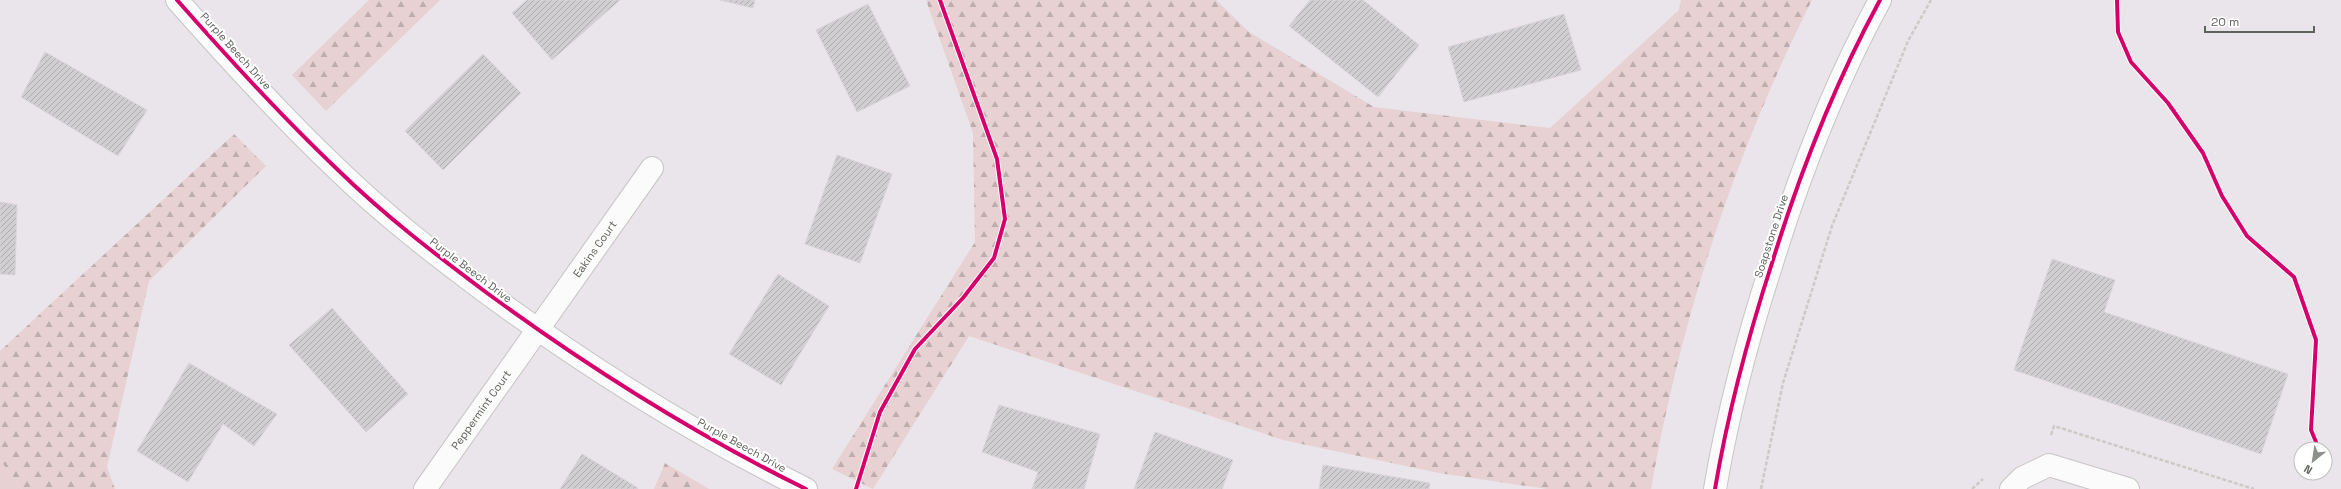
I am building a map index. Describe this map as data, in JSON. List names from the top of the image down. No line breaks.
{"streets":{"street":["Purple Beech Drive","Soapstone Drive","Eakins Court","Peppermint Court"]},"crossings":[["Purple Beech Drive","Eakins Court"],["Purple Beech Drive","Peppermint Court"],["Eakins Court","Peppermint Court"]],"scale_bar":"20 m","north":"bottom left"}
